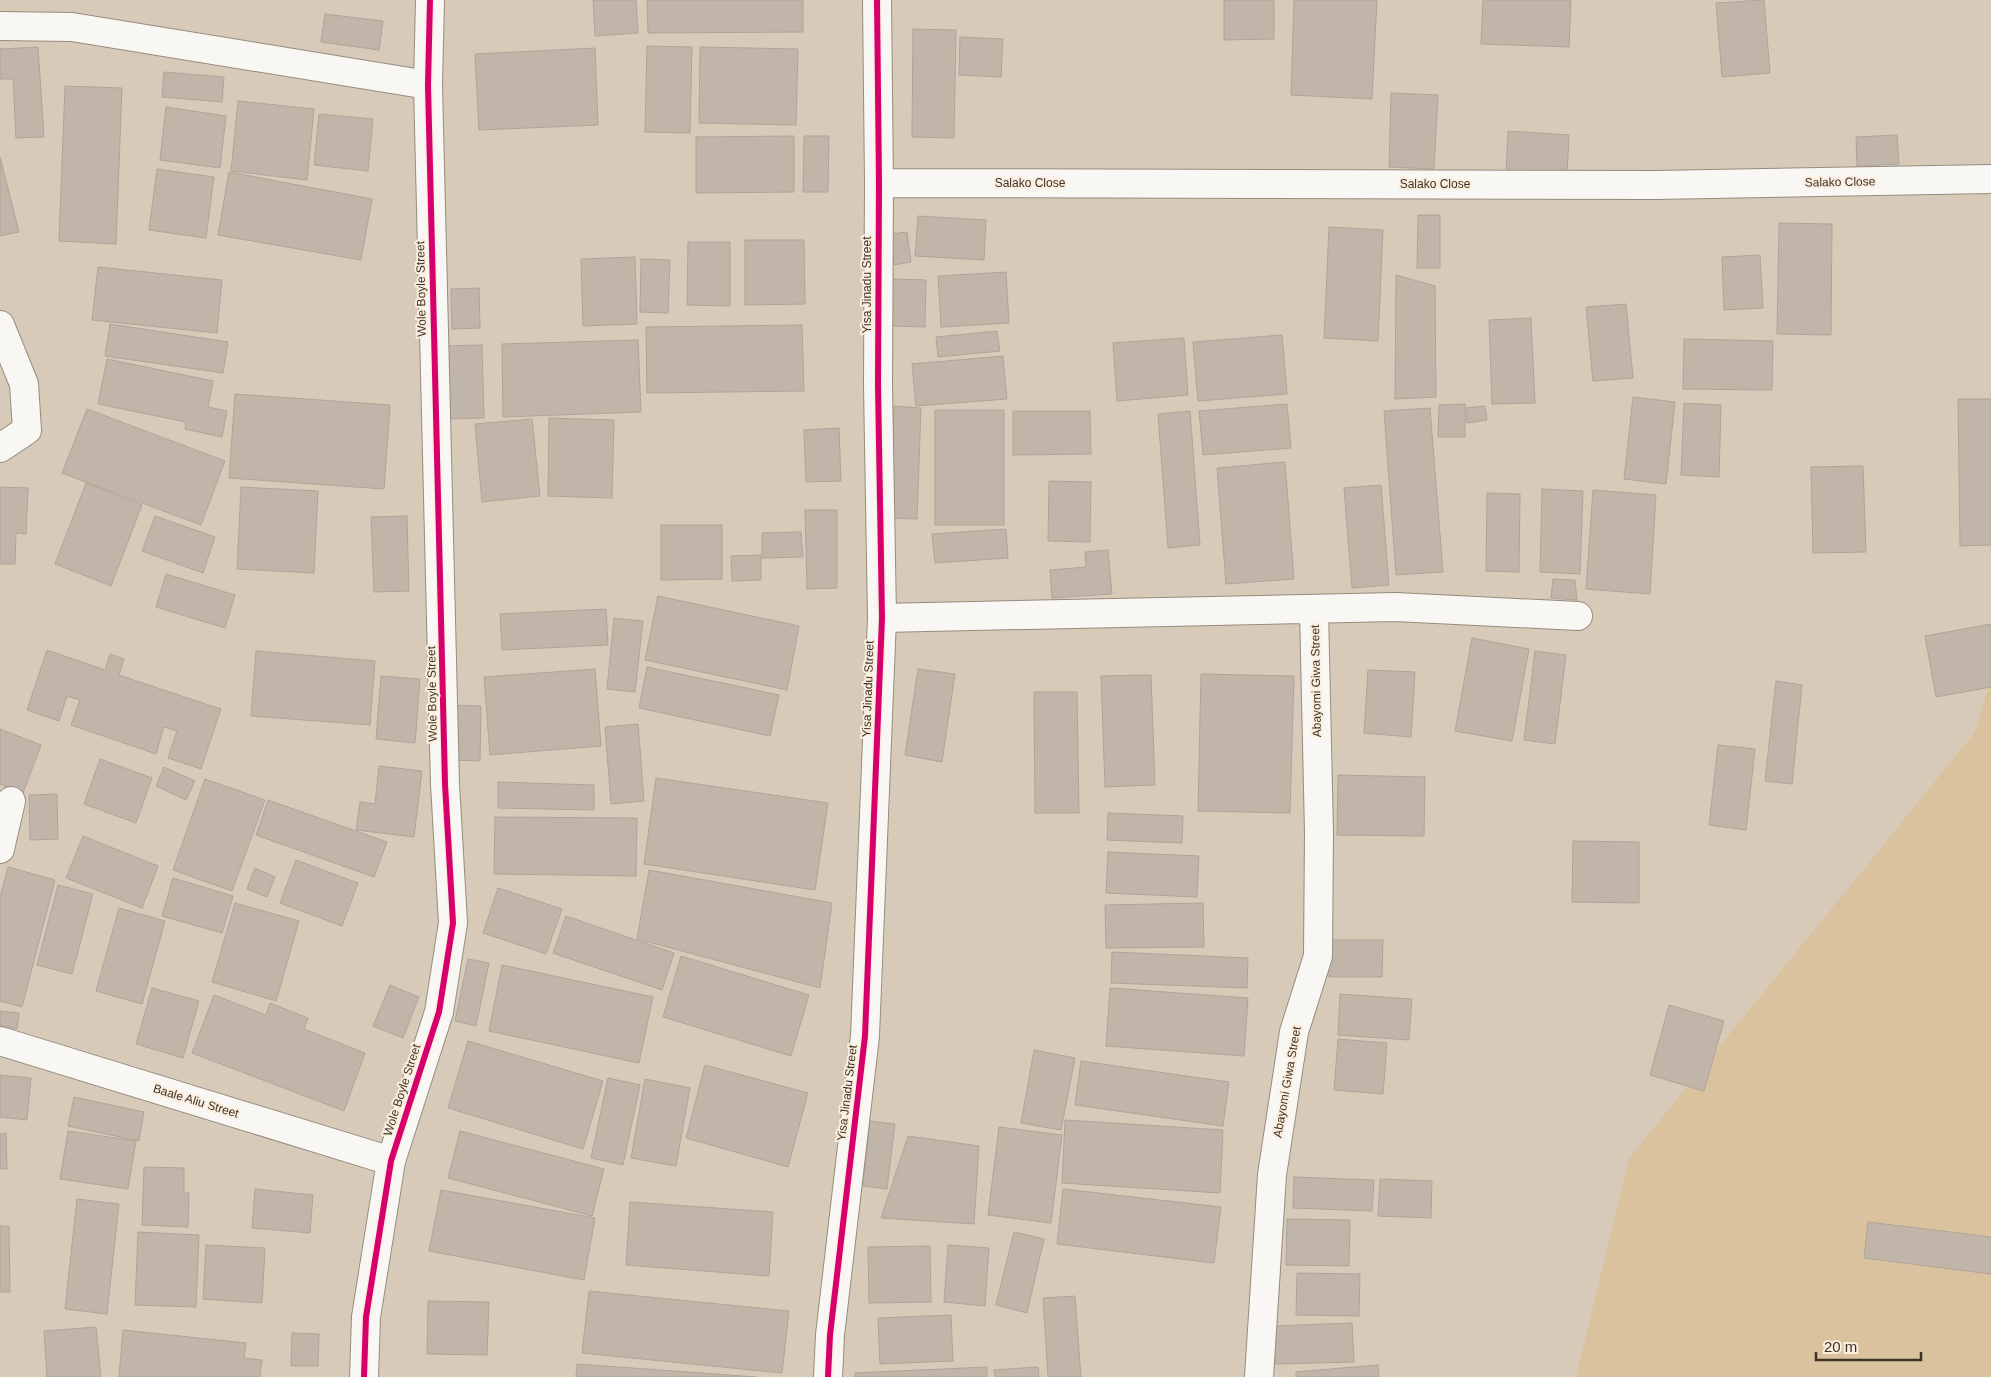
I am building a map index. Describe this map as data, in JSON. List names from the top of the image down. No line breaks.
{"streets":{"street":["Salako Close","Yisa Jinadu Street","Wole Boyle Street","Abayomi Giwa Street","Baale Aliu Street"]},"crossings":[["Salako Close","Yisa Jinadu Street"],["Wole Boyle Street","Baale Aliu Street"]],"scale_bar":"20 m"}
